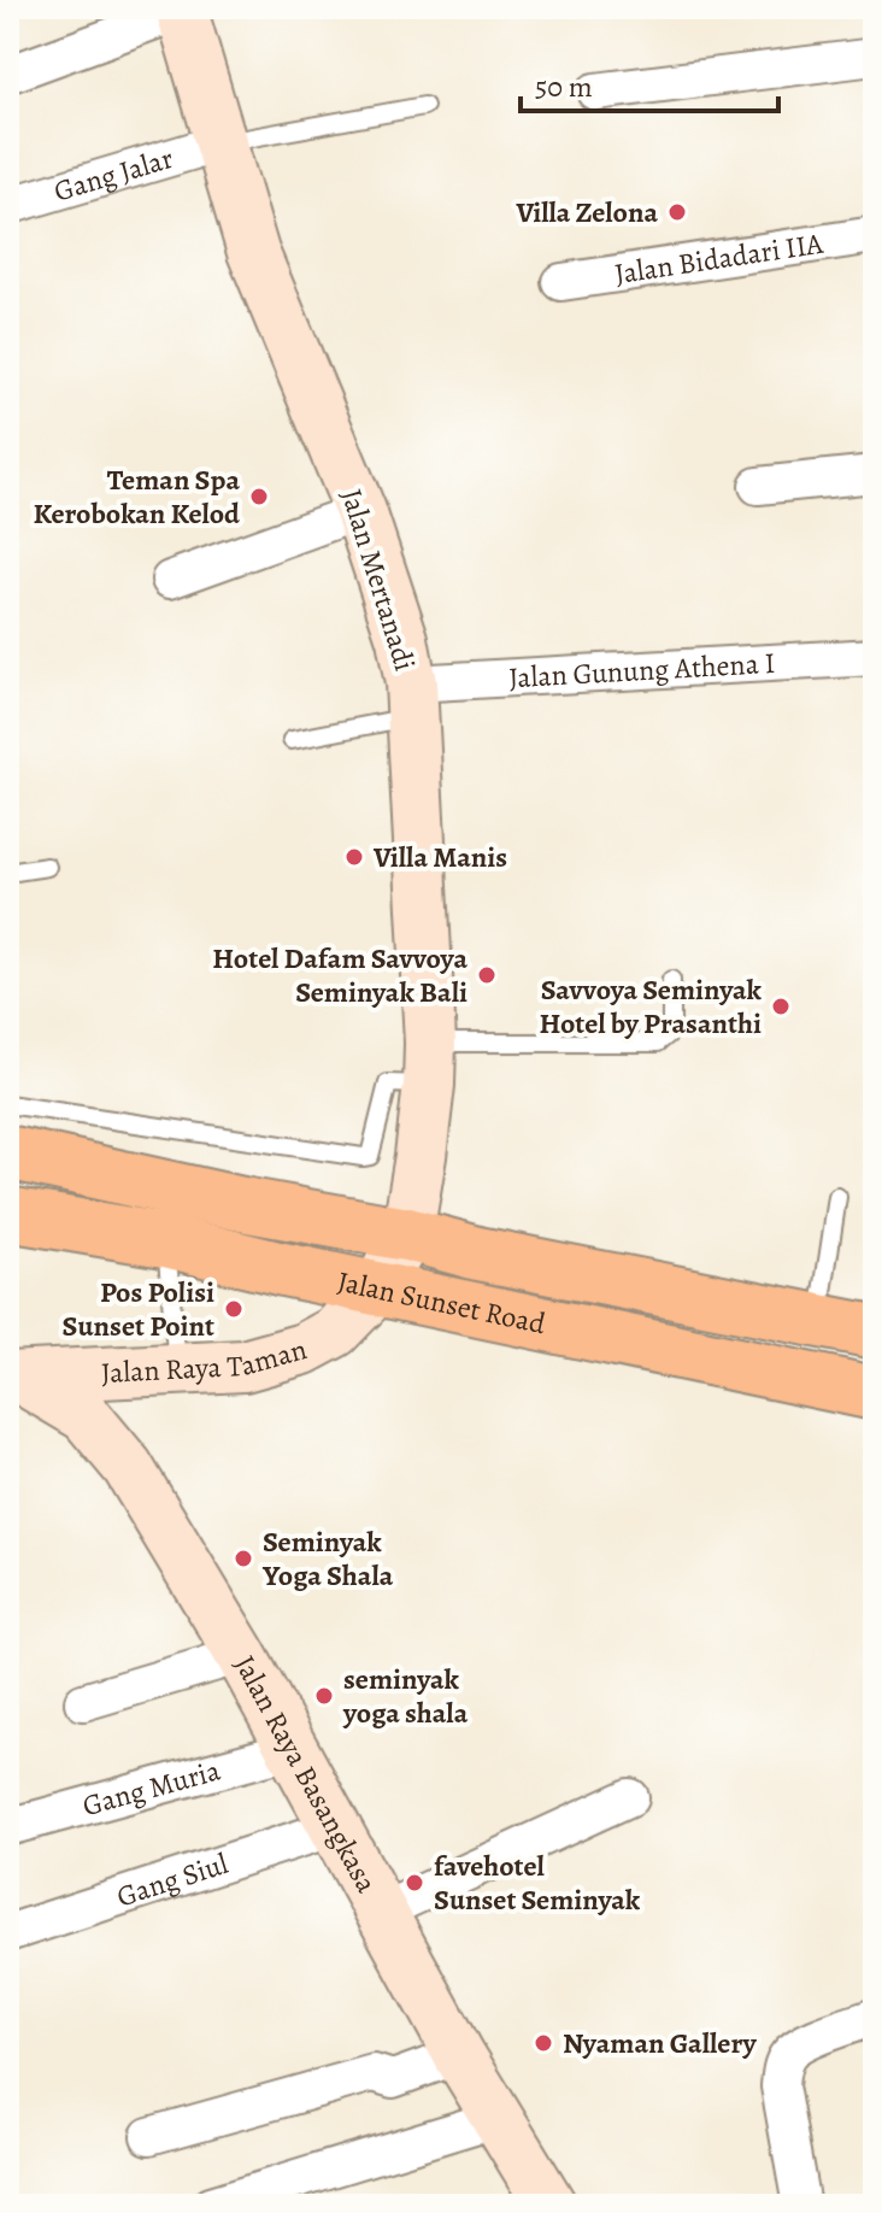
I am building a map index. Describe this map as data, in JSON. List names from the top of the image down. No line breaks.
{"streets":{"highway":["Jalan Sunset Road"],"main road":["Jalan Mertanadi","Jalan Raya Taman","Jalan Raya Basangkasa"],"street":["Gang Jalar","Jalan Bidadari IIA","Jalan Gunung Athena I","Gang Muria","Gang Siul"]},"crossings":[["Gang Jalar","Jalan Mertanadi"],["Jalan Mertanadi","Jalan Gunung Athena I"],["Jalan Mertanadi","Jalan Sunset Road"],["Jalan Mertanadi","Jalan Raya Taman"],["Jalan Sunset Road","Jalan Raya Taman"],["Jalan Raya Taman","Jalan Raya Basangkasa"],["Jalan Raya Basangkasa","Gang Muria"],["Jalan Raya Basangkasa","Gang Siul"]],"places":["Villa Zelona","Teman Spa Kerobokan Kelod","Villa Manis","Hotel Dafam Savvoya Seminyak Bali","Savvoya Seminyak Hotel by Prasanthi","Pos Polisi Sunset Point","Seminyak Yoga Shala","seminyak yoga shala","favehotel Sunset Seminyak","Nyaman Gallery"],"scale_bar":"50 m"}
